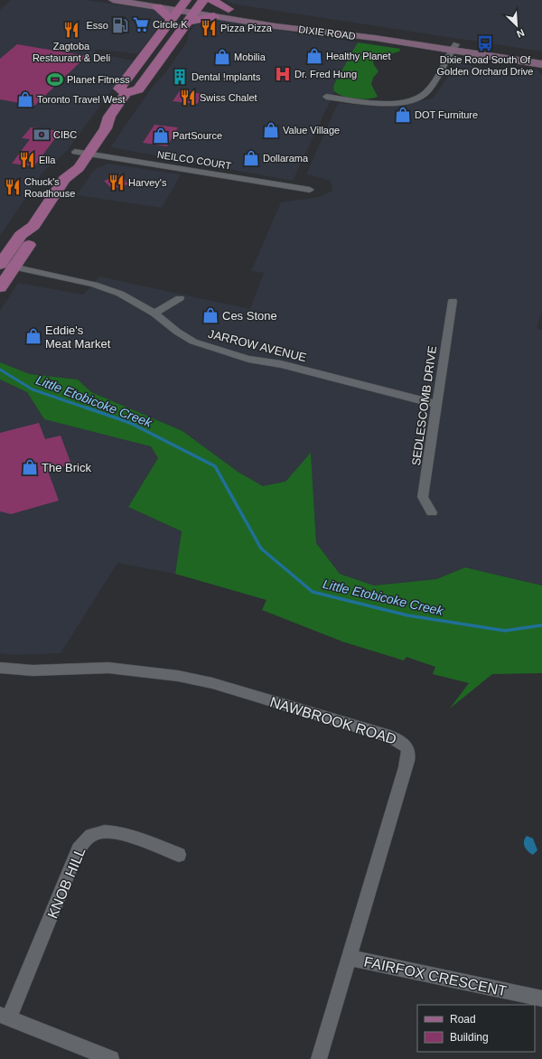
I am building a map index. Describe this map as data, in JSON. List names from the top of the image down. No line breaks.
{"streets":{"main road":["DIXIE ROAD"],"street":["NEILCO COURT","JARROW AVENUE","SEDLESCOMB DRIVE","NAWBROOK ROAD","KNOB HILL","FAIRFOX CRESCENT"]},"crossings":[["JARROW AVENUE","SEDLESCOMB DRIVE"],["NAWBROOK ROAD","FAIRFOX CRESCENT"]],"water":["Little Etobicoke Creek"],"places":{"supermarket":["Circle K"],"fuel station":["Esso"],"restaurant":["Pizza Pizza","Zagtoba Restaurant & Deli","Swiss Chalet","Ella","Harvey's","Chuck's Roadhouse"],"bus stop":["Dixie Road South Of Golden Orchard Drive"],"shop":["Healthy Planet","Mobilia","Toronto Travel West","DOT Furniture","Value Village","PartSource","Dollarama","Ces Stone","Eddie's Meat Market","The Brick"],"hospital":["Dr. Fred Hung"],"building":["Dental !mplants"],"sports":["Planet Fitness"],"bank":["CIBC"]},"legend":["Road","Building"],"north":"bottom right"}
